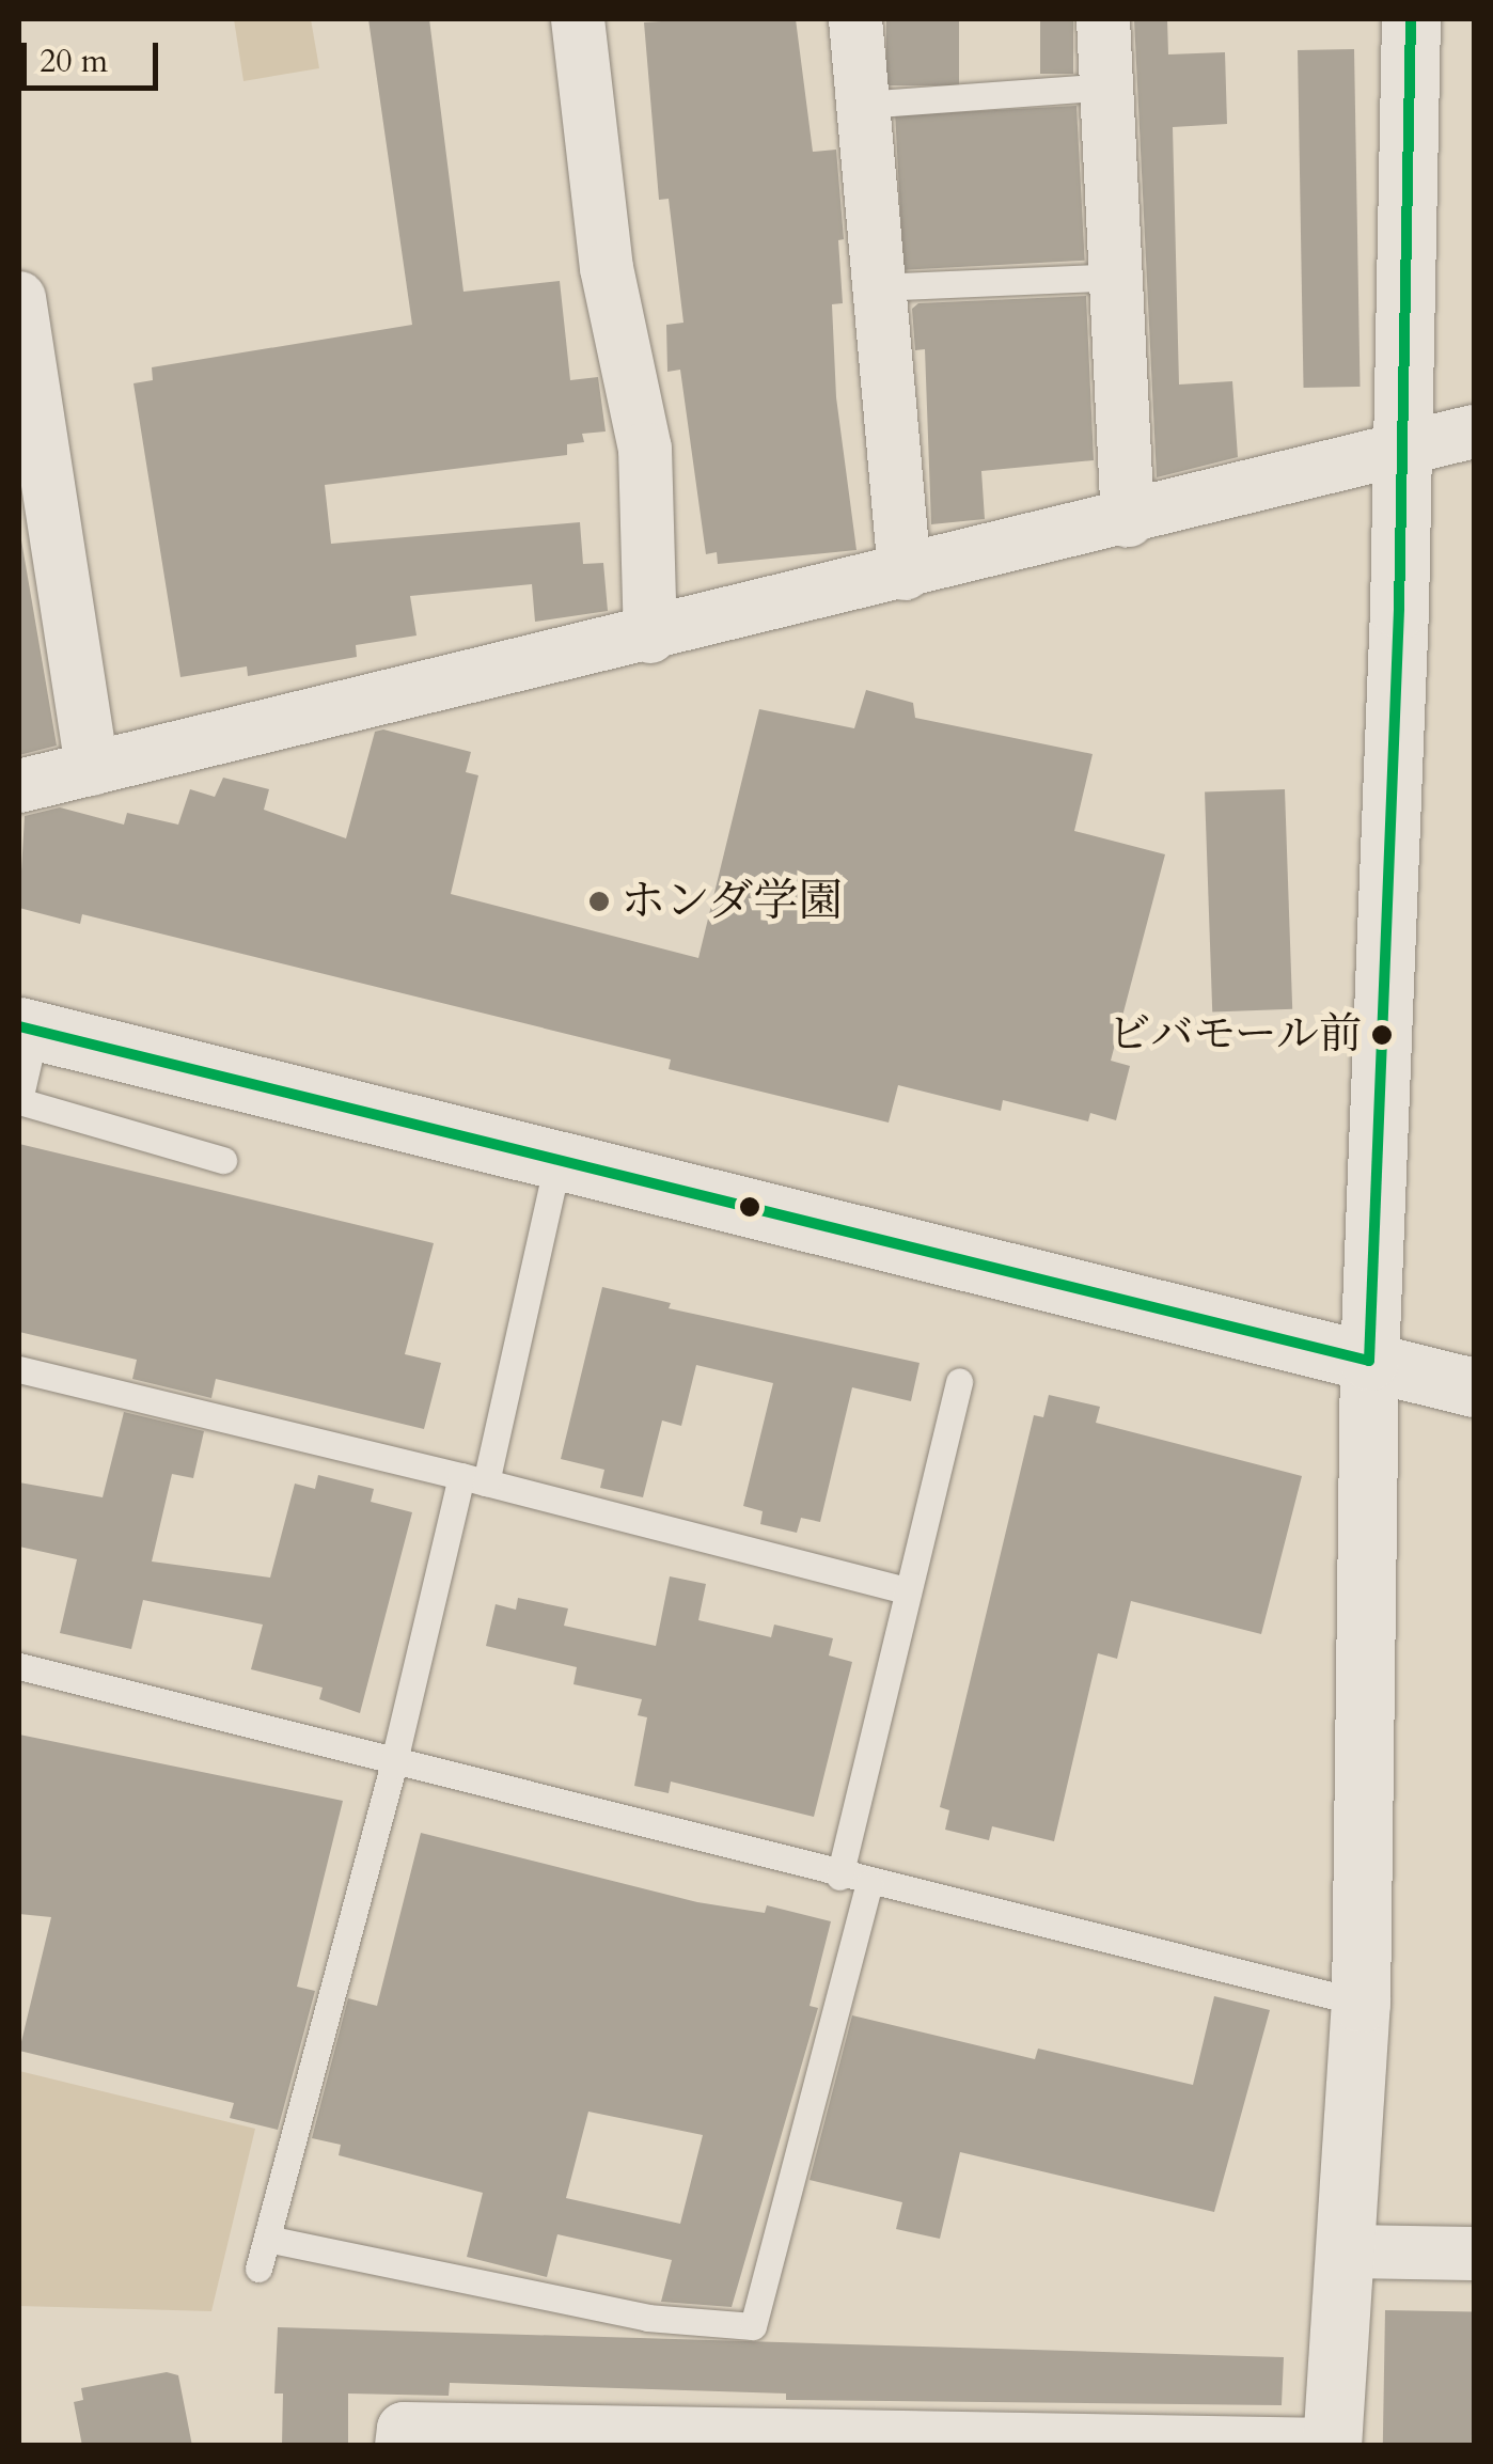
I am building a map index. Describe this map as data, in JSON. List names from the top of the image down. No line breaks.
{"places":["ホンダ学園","ビバモール前"],"scale_bar":"20 m"}
